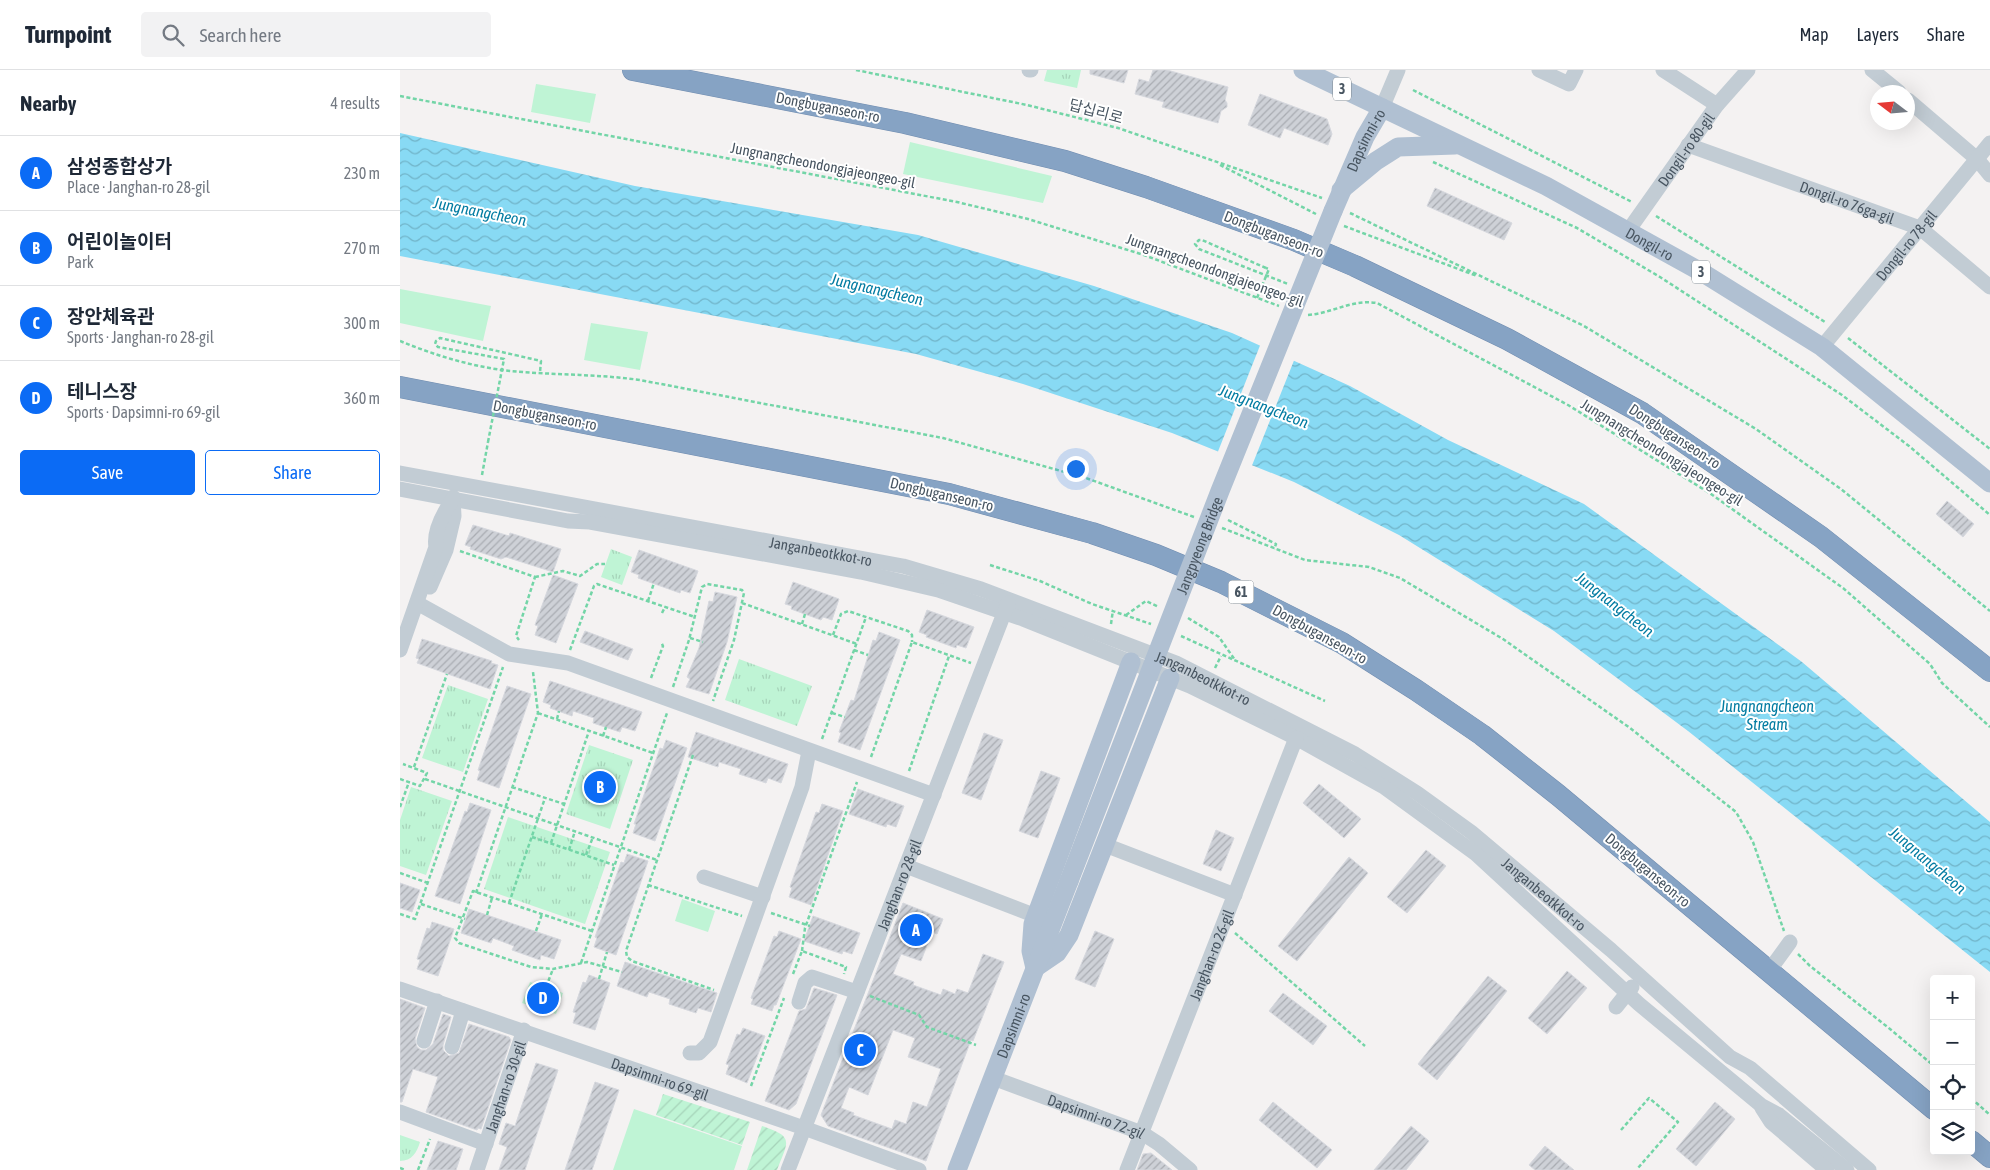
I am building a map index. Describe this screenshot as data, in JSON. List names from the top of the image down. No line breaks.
{"streets":{"highway":["Dongbuganseon-ro","61"],"main road":["3","Dapsimni-ro","Dongil-ro","Jangpyeong Bridge"],"street":["Dongil-ro 80-gil","Dongil-ro 76ga-gil","Dongil-ro 78-gil","Janganbeotkkot-ro","Janghan-ro 28-gil","Janghan-ro 26-gil","Dapsimni-ro 69-gil","Janghan-ro 30-gil","Dapsimni-ro 72-gil"],"path":["답십리로","Jungnangcheondongjajeongeo-gil"]},"crossings":[["답십리로","Dapsimni-ro"],["답십리로","Jangpyeong Bridge"],["Dapsimni-ro","Dongil-ro"],["Dapsimni-ro","Jangpyeong Bridge"],["Dapsimni-ro","Dapsimni-ro 72-gil"],["Dongil-ro 80-gil","Dongil-ro 76ga-gil"],["Dongil-ro 80-gil","Dongil-ro"],["Dongil-ro 76ga-gil","Dongil-ro 78-gil"],["Dongil-ro","Dongil-ro 78-gil"],["Janganbeotkkot-ro","Janghan-ro 28-gil"],["Janganbeotkkot-ro","Janghan-ro 26-gil"],["Janghan-ro 28-gil","Dapsimni-ro 69-gil"],["Janghan-ro 26-gil","Dapsimni-ro 72-gil"],["Dapsimni-ro 69-gil","Janghan-ro 30-gil"]],"water":["Jungnangcheon","Jungnangcheon Stream"],"north":"left","page":{"header":"Turnpoint","search":"Search here","nav":["Map","Layers","Share"],"heading":["Nearby","4 results"],"list":[{"mark":"A","name":"삼성종합상가","note":"Place · Janghan-ro 28-gil","value":"230 m"},{"mark":"B","name":"어린이놀이터","note":"Park","value":"270 m"},{"mark":"C","name":"장안체육관","note":"Sports · Janghan-ro 28-gil","value":"300 m"},{"mark":"D","name":"테니스장","note":"Sports · Dapsimni-ro 69-gil","value":"360 m"}],"buttons":["Save","Share"],"pins":["B","A","D","C"],"map_buttons":["+","−"]}}
